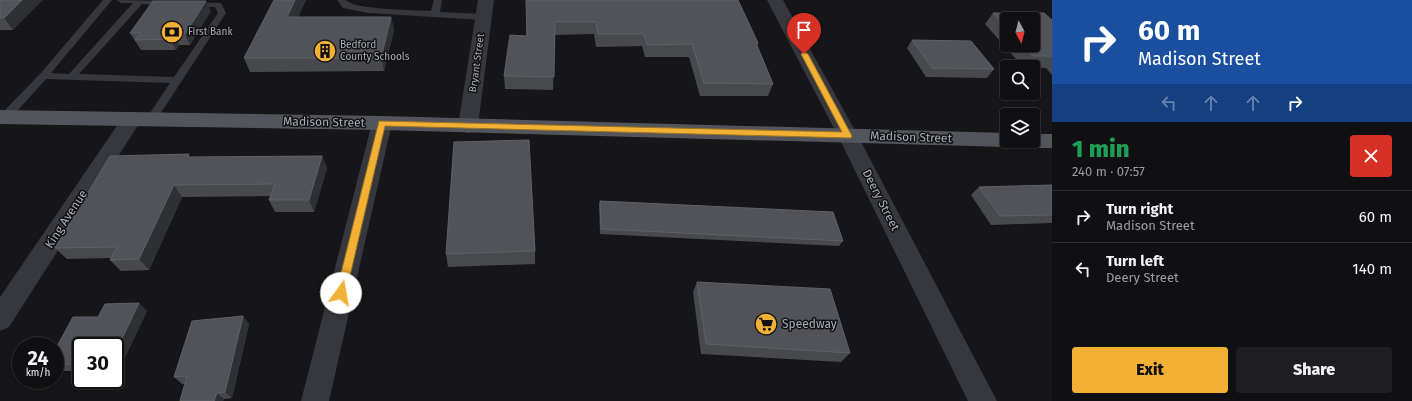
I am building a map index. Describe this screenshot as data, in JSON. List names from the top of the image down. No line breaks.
{"streets":{"main road":["Madison Street"],"street":["Bryant Street","Deery Street","King Avenue"]},"crossings":[["Bryant Street","Madison Street"],["Madison Street","Deery Street"],["Madison Street","King Avenue"]],"places":{"bank":["First Bank"],"building":["Bedford County Schools"],"supermarket":["Speedway"]},"north":"bottom","page":{"turn":["60 m","Madison Street"],"heading":["1 min","240 m · 07:57"],"list":[{"name":"Turn right","note":"Madison Street","value":"60 m"},{"name":"Turn left","note":"Deery Street","value":"140 m"}],"speed":"24 km/h","limit":"30","buttons":["Exit","Share"]}}
